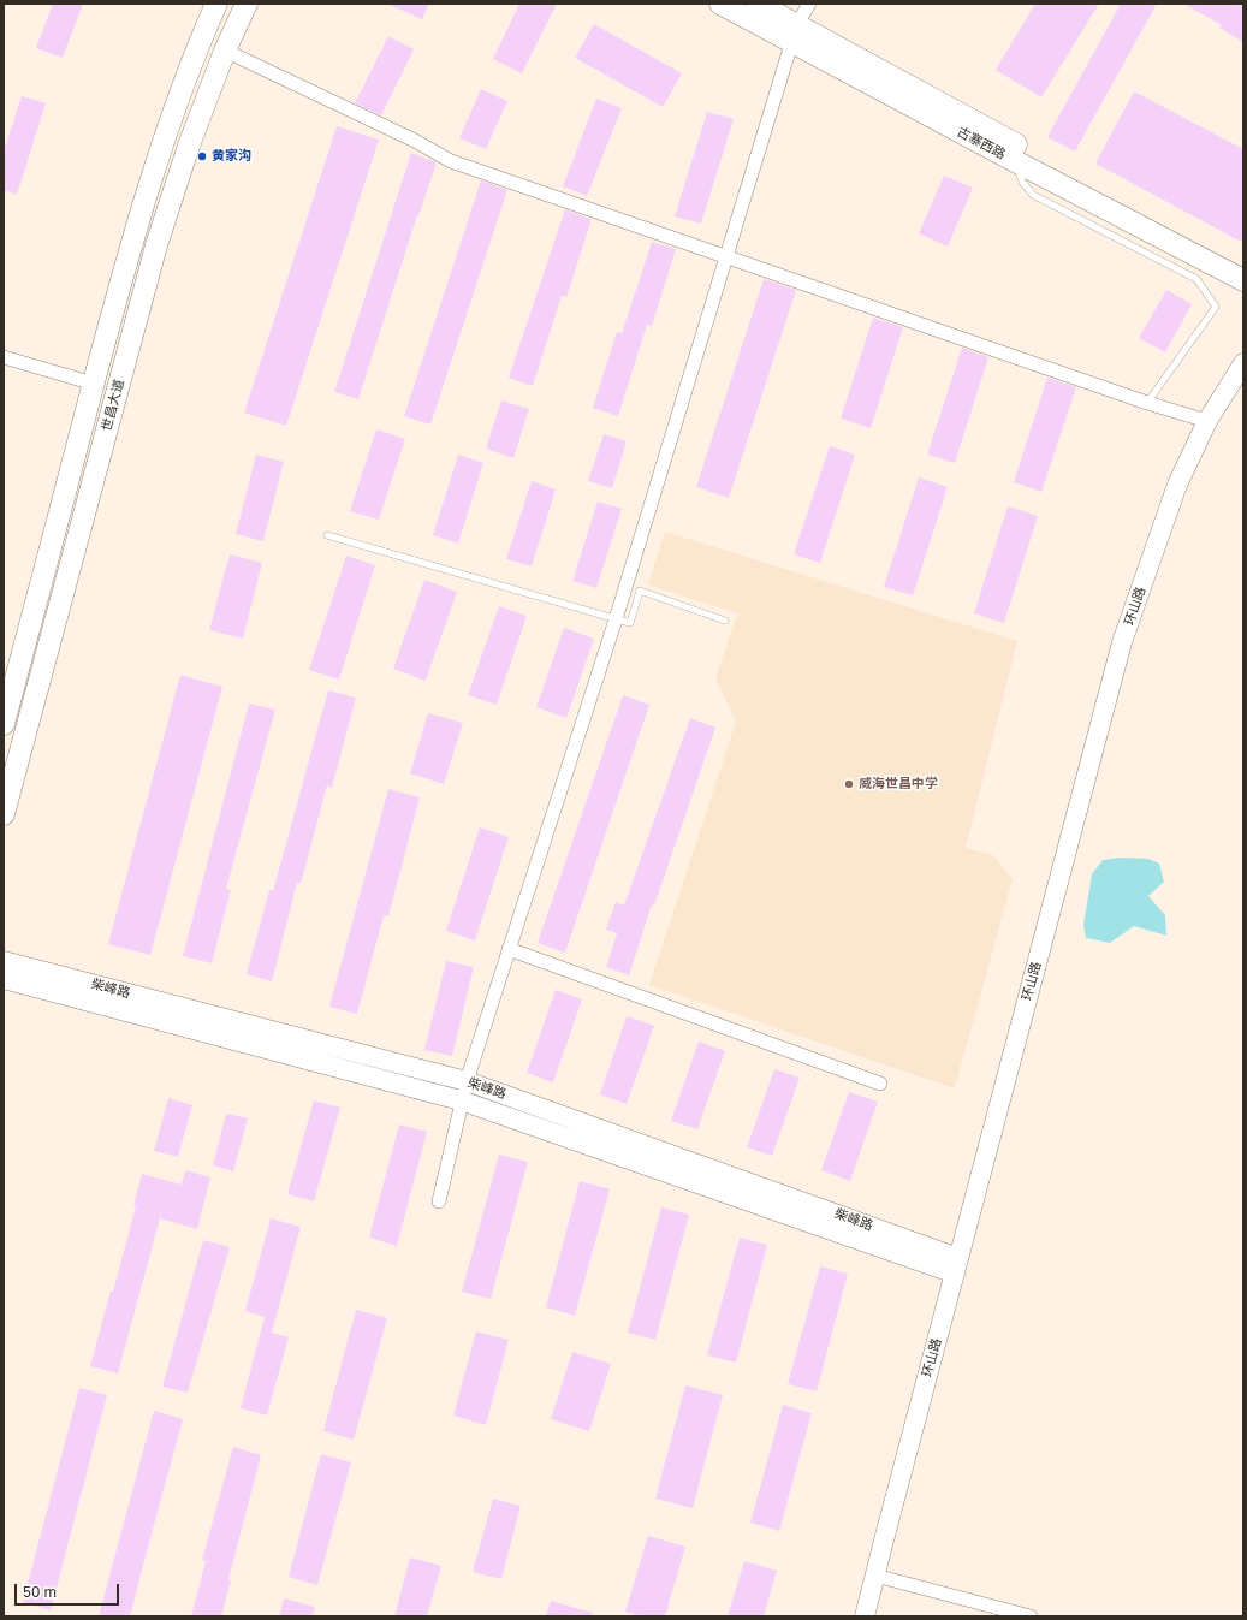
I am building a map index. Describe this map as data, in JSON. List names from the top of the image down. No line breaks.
{"streets":{"main road":["古寨西路","世昌大道"],"street":["环山路","柴峰路"]},"crossings":[["环山路","柴峰路"]],"places":["黄家沟","威海世昌中学"],"scale_bar":"50 m"}
